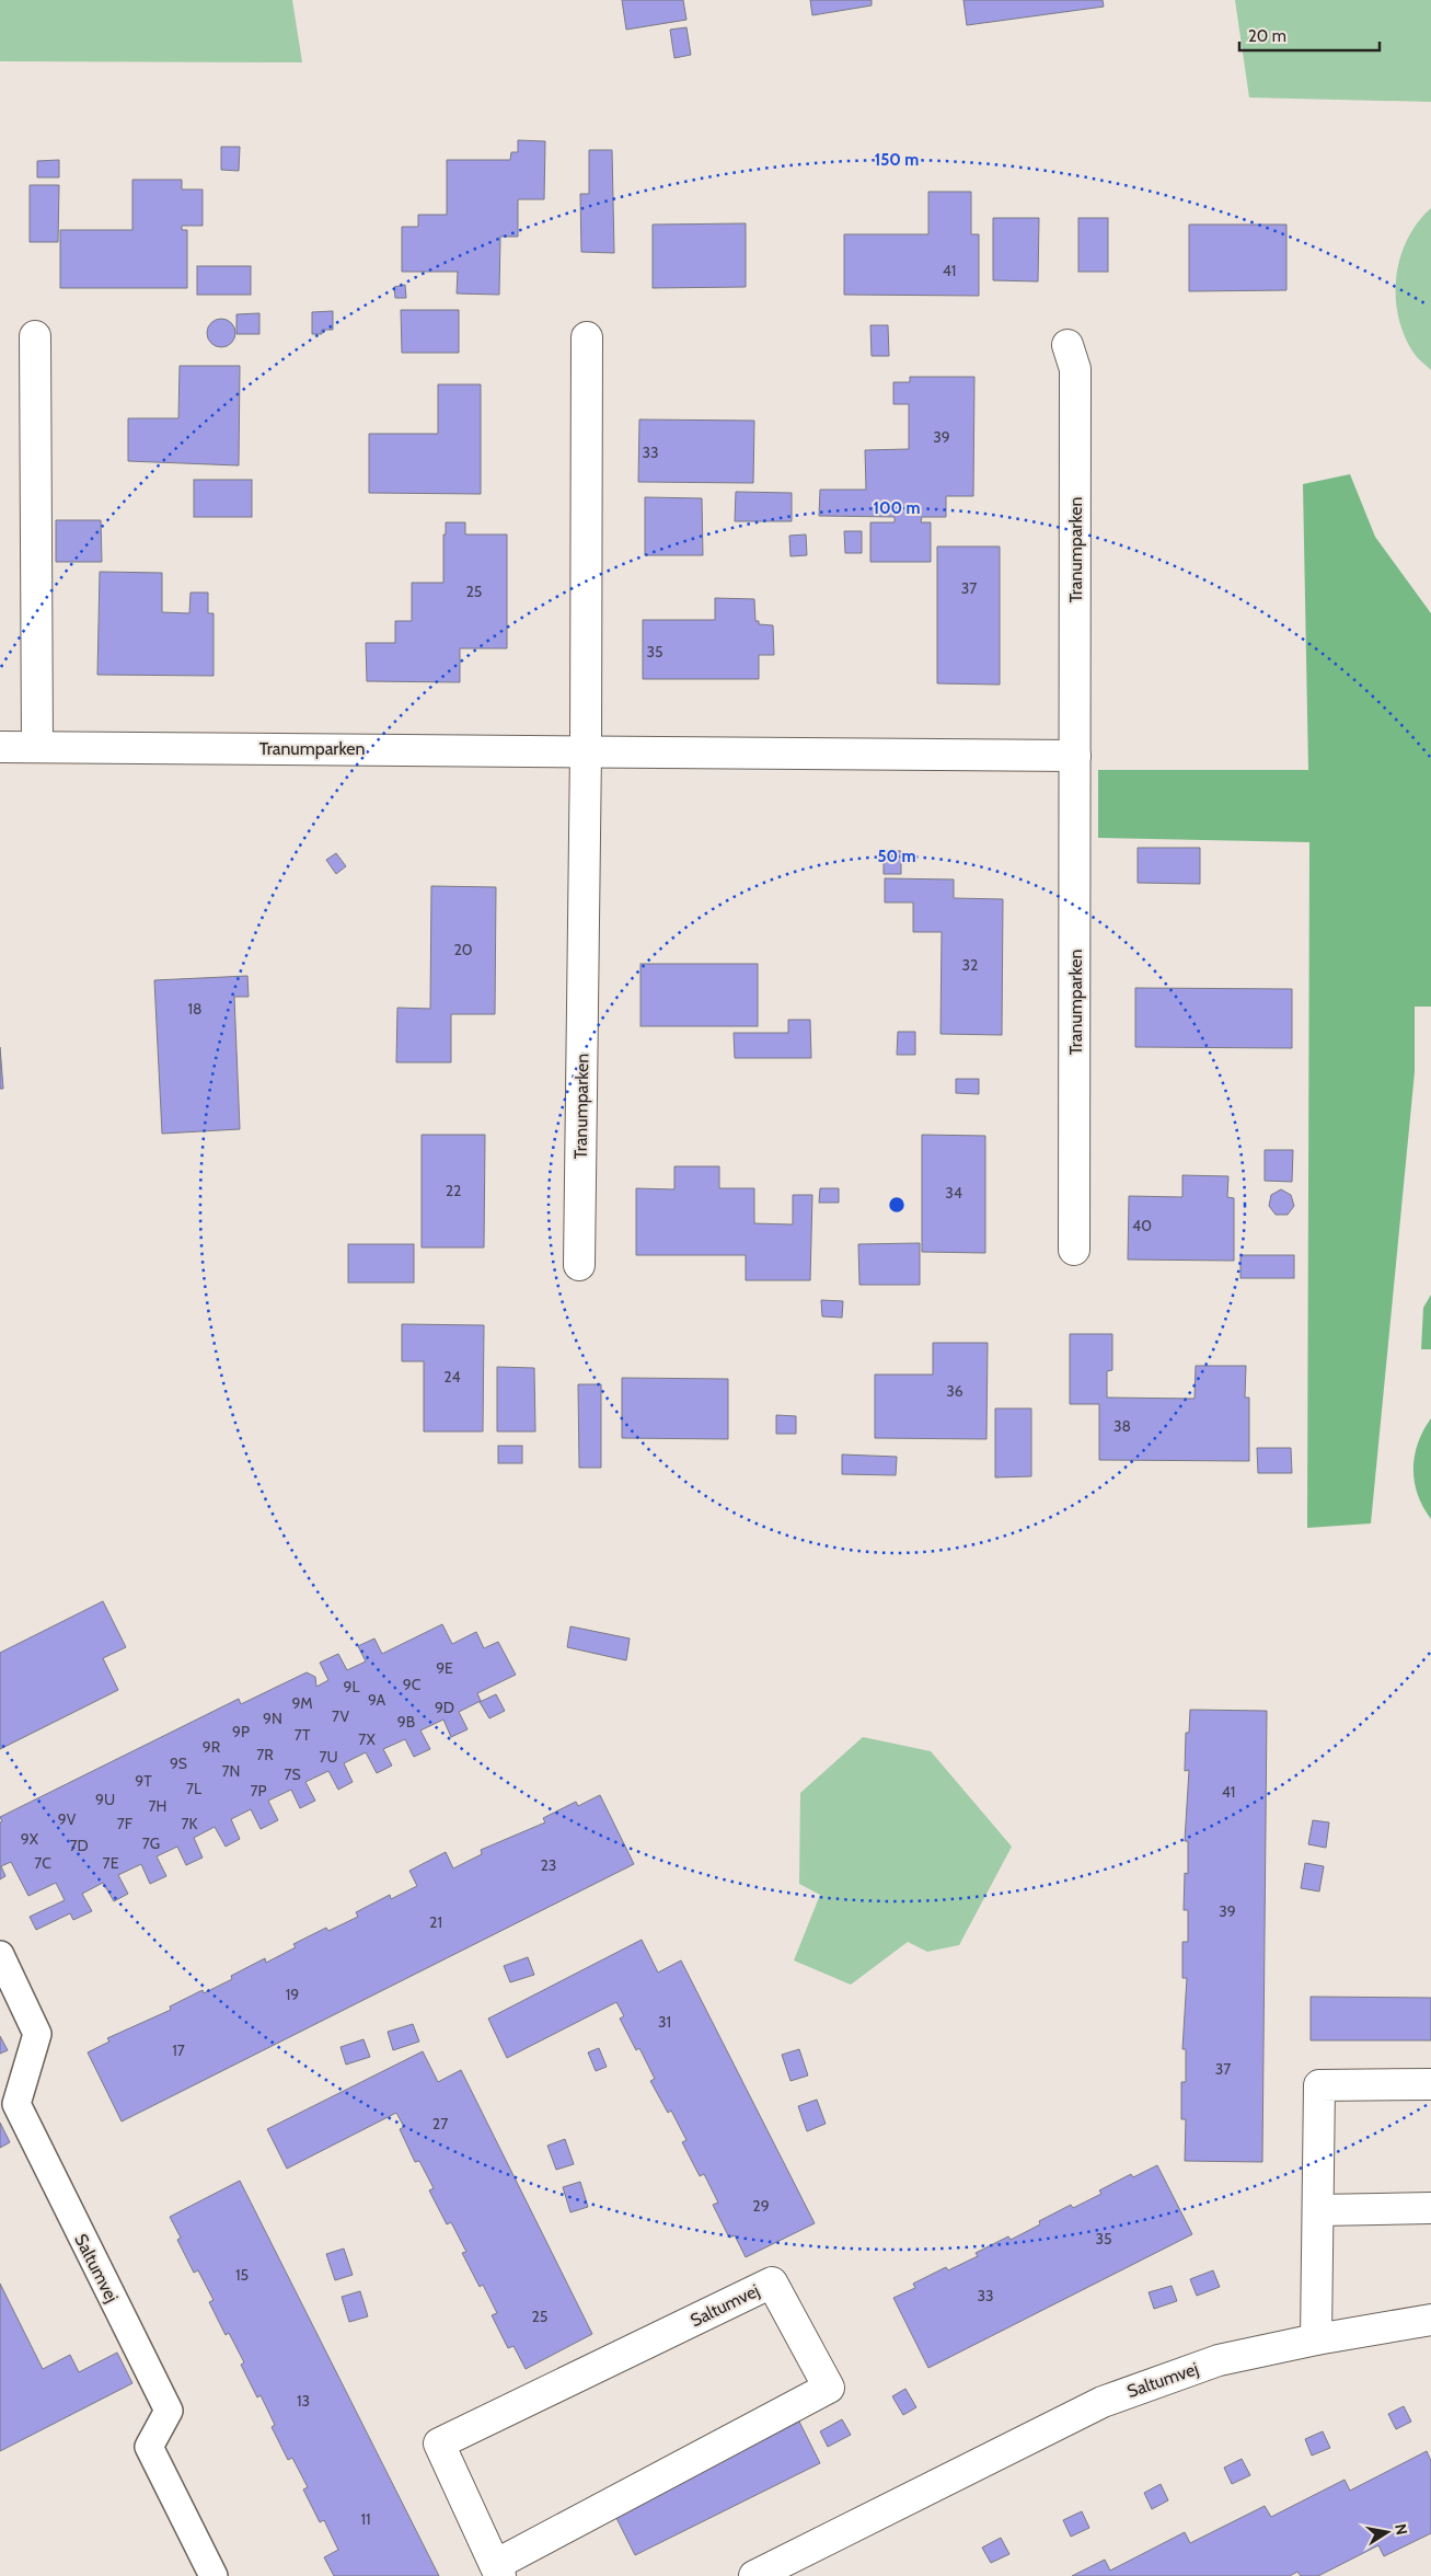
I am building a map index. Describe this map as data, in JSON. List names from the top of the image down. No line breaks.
{"streets":{"street":["Tranumparken","Saltumvej"]},"house_numbers":["41","39","33","37","25","35","20","32","18","22","34","40","24","36","38","9E","9C","9L","9A","9M","9D","7V","9N","9B","9P","7T","7X","9R","7R","7U","9S","7N","7S","9T","7L","7P","41","9U","7H","9V","7F","7K","9X","7G","7D","7C","7E","23","39","21","19","31","17","37","27","29","35","15","33","25","13","11"],"scale_bar":"20 m","north":"right","rings":["150 m","100 m","50 m"]}
